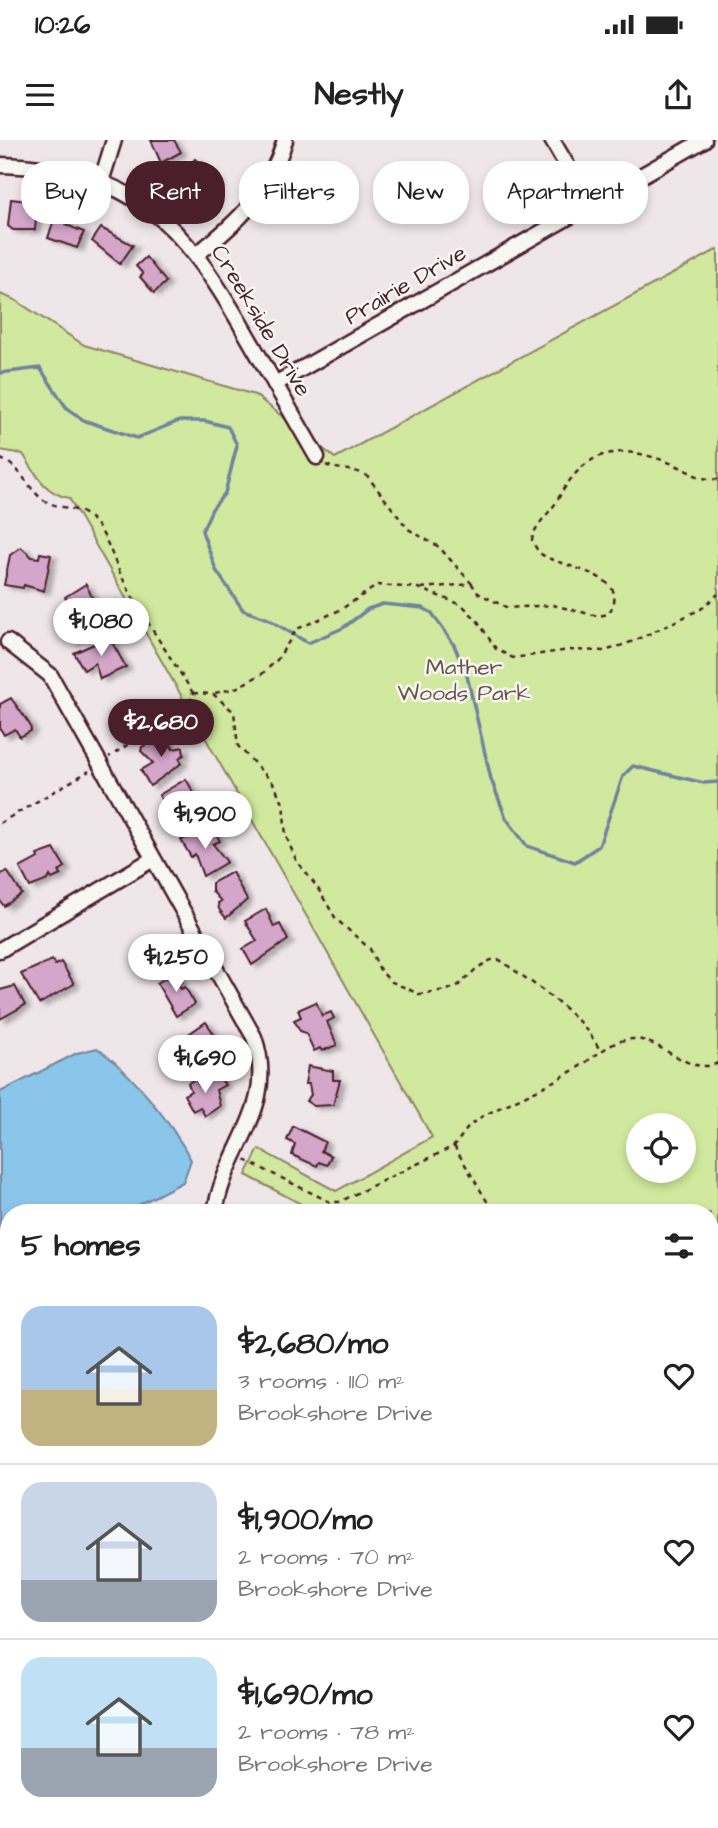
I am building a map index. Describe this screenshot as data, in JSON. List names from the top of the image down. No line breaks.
{"streets":{"street":["Prairie Drive","Creekside Drive"]},"crossings":[["Prairie Drive","Creekside Drive"]],"parks":["Mather Woods Park"],"page":{"status":"10:26","header":"Nestly","chip":["Buy","Rent","Filters","New","Apartment"],"price":["$1,080","$2,680","$1,900","$1,250","$1,690"],"heading":"5 homes","list":[{"name":"$2,680/mo","note":"3 rooms · 110 m² · Brookshore Drive"},{"name":"$1,900/mo","note":"2 rooms · 70 m² · Brookshore Drive"},{"name":"$1,690/mo","note":"2 rooms · 78 m² · Brookshore Drive"}]}}
